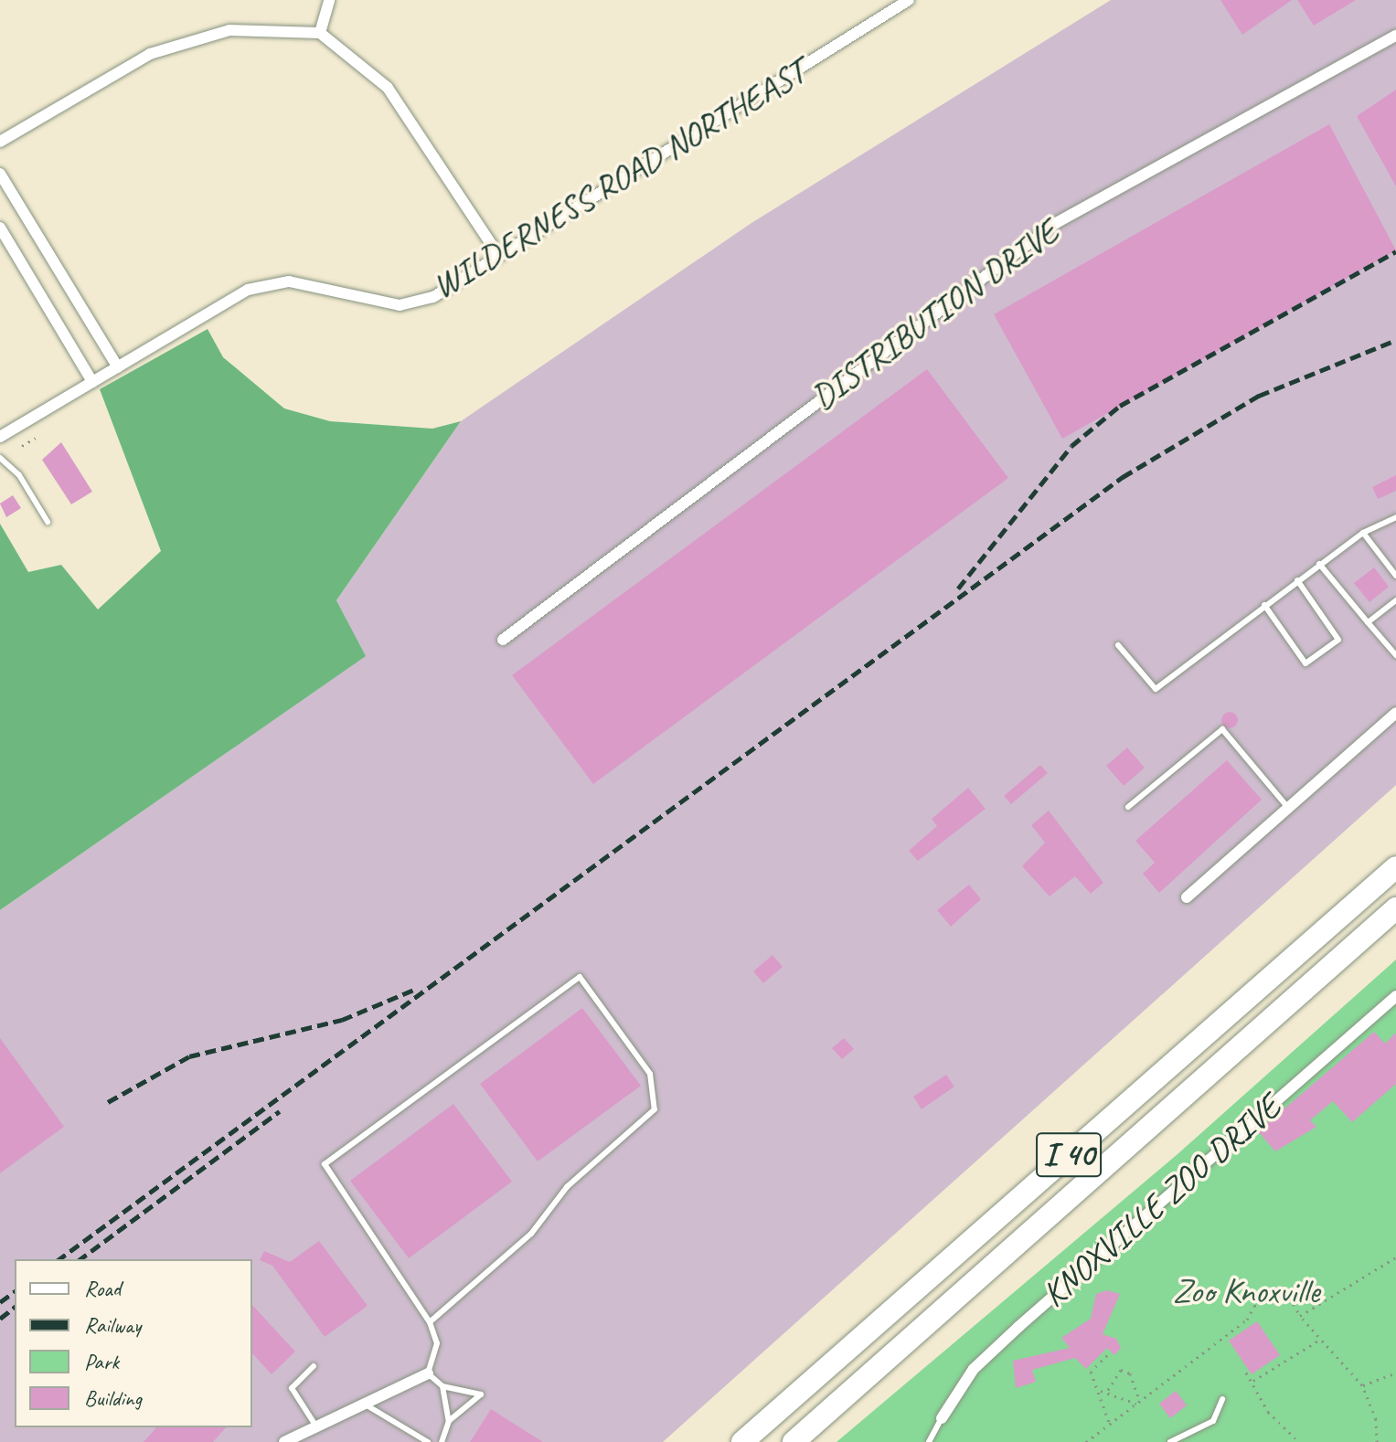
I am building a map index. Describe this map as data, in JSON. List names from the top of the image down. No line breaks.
{"streets":{"highway":["I 40"],"street":["WILDERNESS ROAD NORTHEAST","DISTRIBUTION DRIVE","KNOXVILLE ZOO DRIVE"]},"parks":["Zoo Knoxville"],"legend":["Road","Railway","Park","Building"]}
